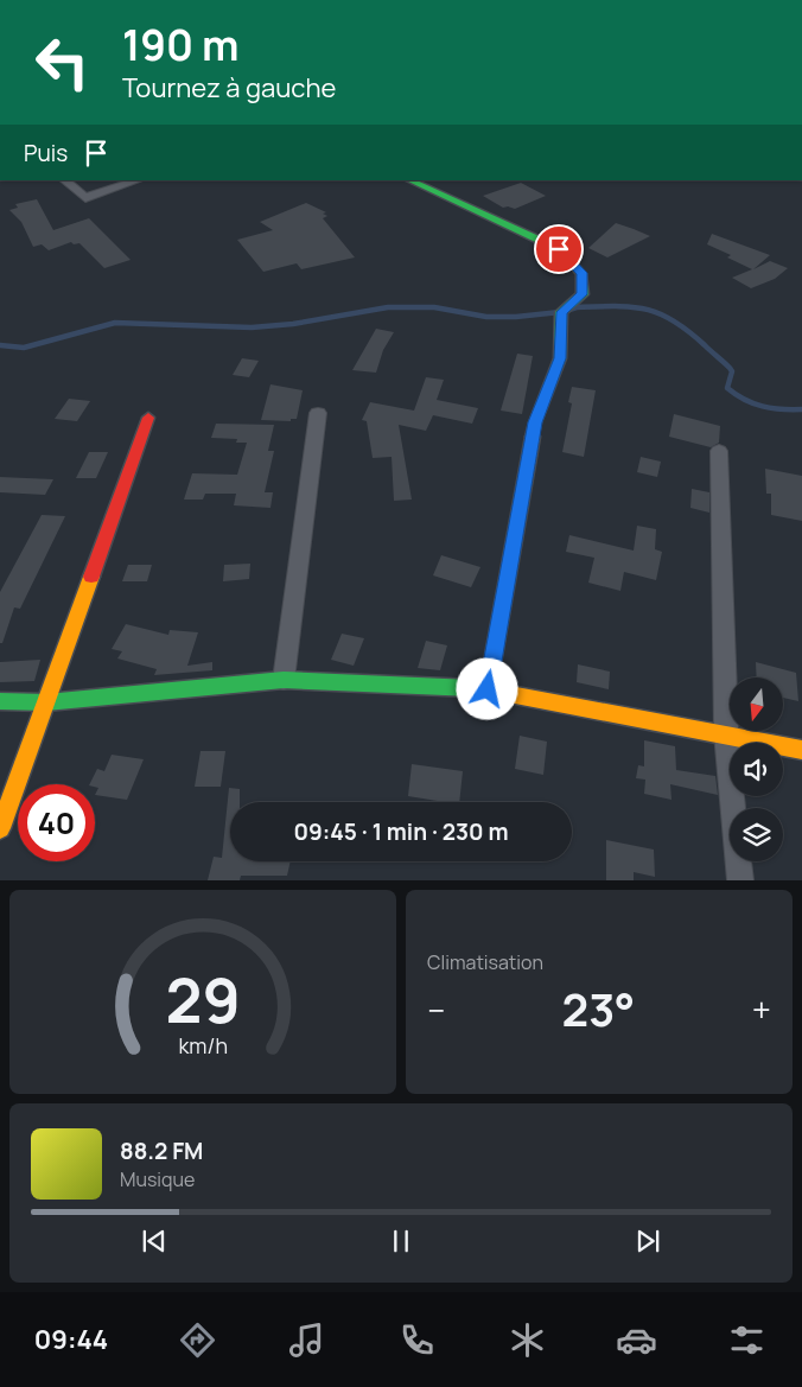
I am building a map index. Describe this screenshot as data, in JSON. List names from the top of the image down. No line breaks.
{"north":"bottom","page":{"turn":["190 m","Tournez à gauche"],"then":"Puis","limit":"40","trip":"09:45 · 1 min · 230 m","tile":"Climatisation","heat":["−","23°","+"],"song":["88.2 FM","Musique"],"tabs":"09:44","gauge":["29","km/h"]}}
